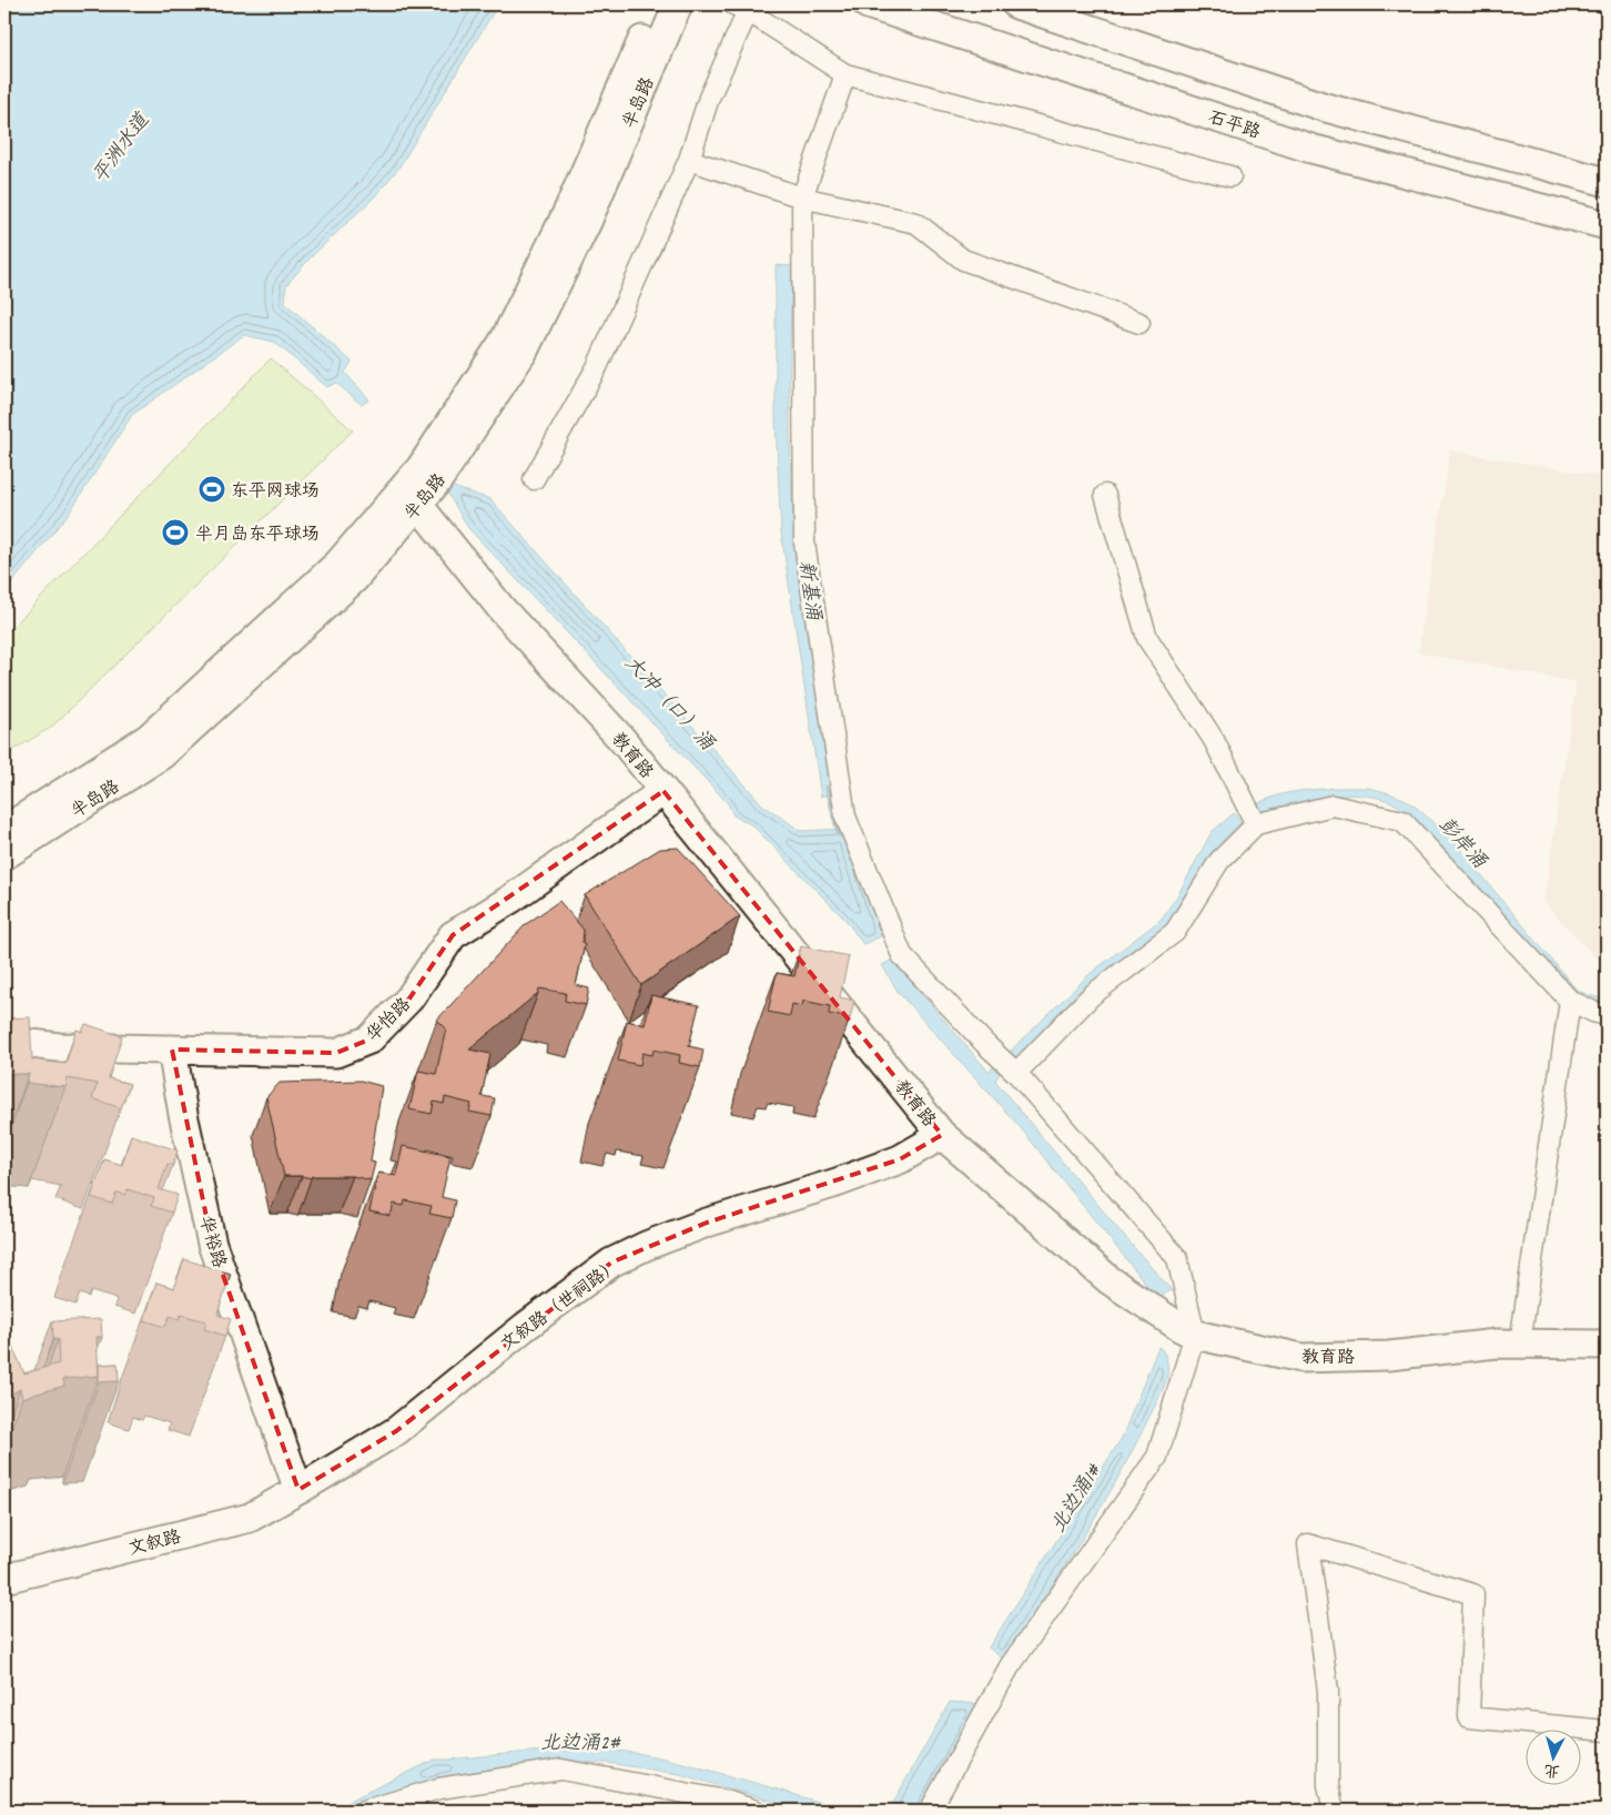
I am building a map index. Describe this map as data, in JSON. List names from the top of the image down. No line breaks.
{"streets":{"street":["半岛路","石平路","教育路","华怡路","华裕路","文叙路（世祠路）","文叙路"]},"crossings":[["半岛路","教育路"],["教育路","华怡路"],["教育路","文叙路（世祠路）"],["华怡路","华裕路"],["华裕路","文叙路（世祠路）"],["华裕路","文叙路"],["文叙路（世祠路）","文叙路"]],"water":["平洲水道","新基涌","大冲（口）涌","彭岸涌","北边涌1#","北边涌2#"],"places":{"sports":["东平网球场","半月岛东平球场"]},"north":"bottom"}
